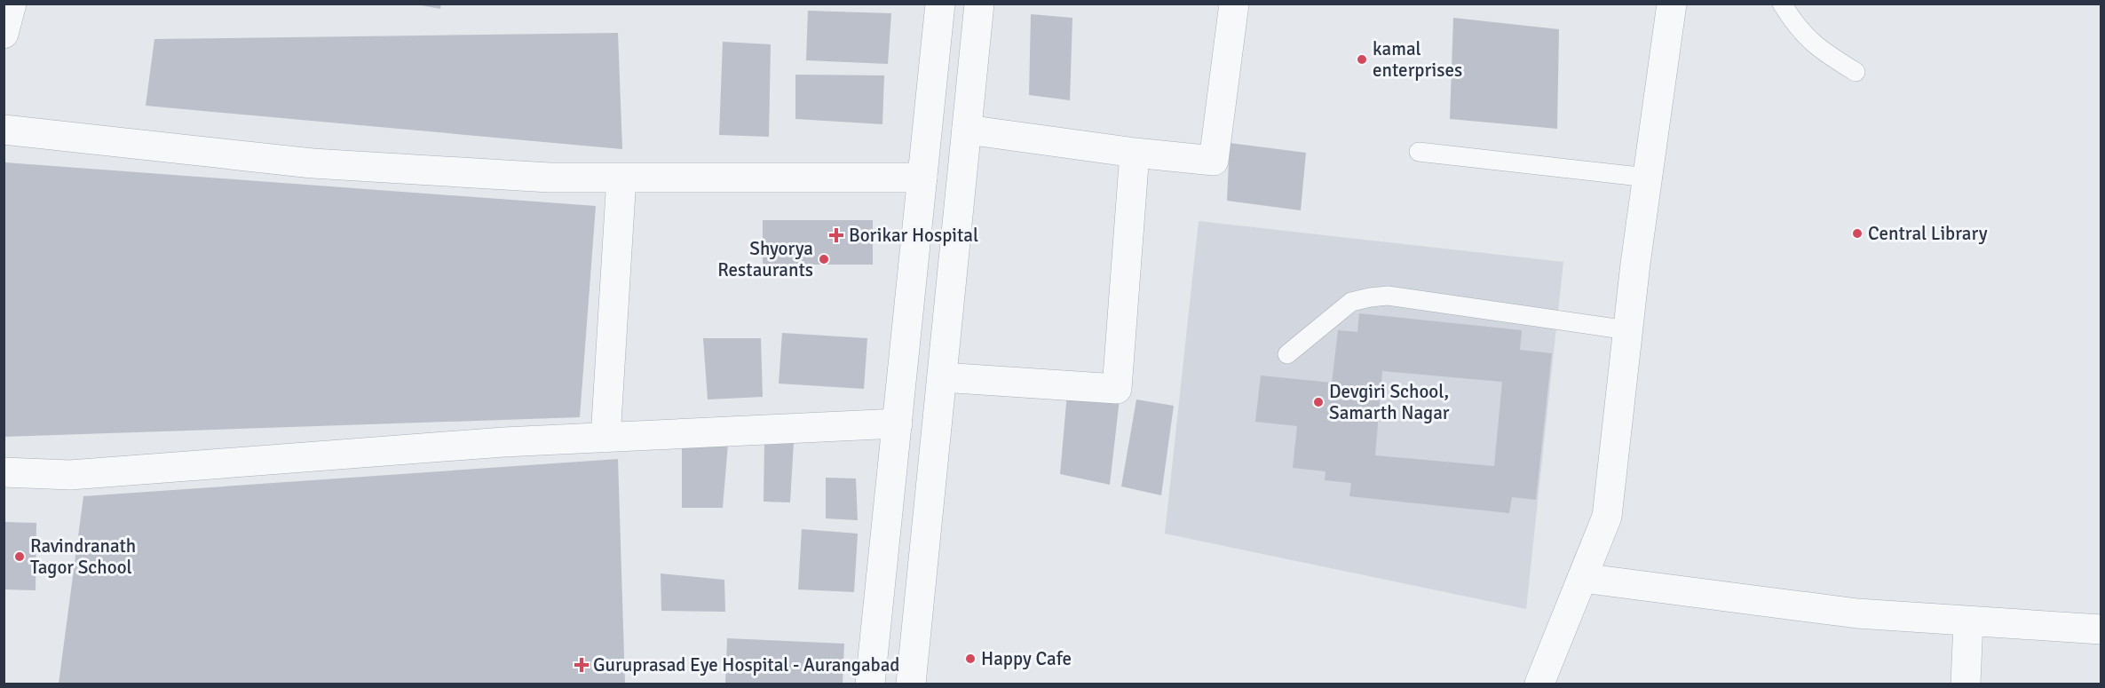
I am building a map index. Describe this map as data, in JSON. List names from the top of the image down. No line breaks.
{"places":{"other":["kamal enterprises","Central Library","Shyorya Restaurants","Devgiri School, Samarth Nagar","Ravindranath Tagor School","Happy Cafe"],"health":["Borikar Hospital","Guruprasad Eye Hospital - Aurangabad"]}}
